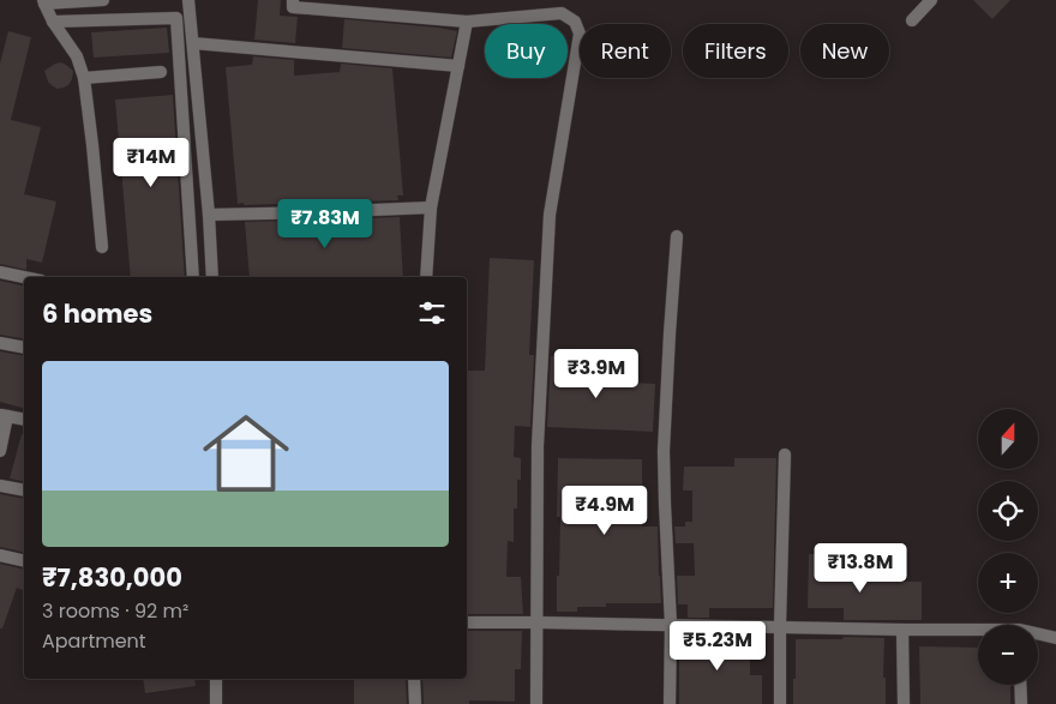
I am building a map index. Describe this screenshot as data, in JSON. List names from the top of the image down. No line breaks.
{"north":"top","page":{"chip":["Buy","Rent","Filters","New"],"price":["₹14M","₹7.83M","₹3.9M","₹4.9M","₹13.8M","₹5.23M"],"heading":"6 homes","list":[{"name":"₹7,830,000","note":"3 rooms · 92 m² · Apartment"}],"map_buttons":["+","−"]}}
